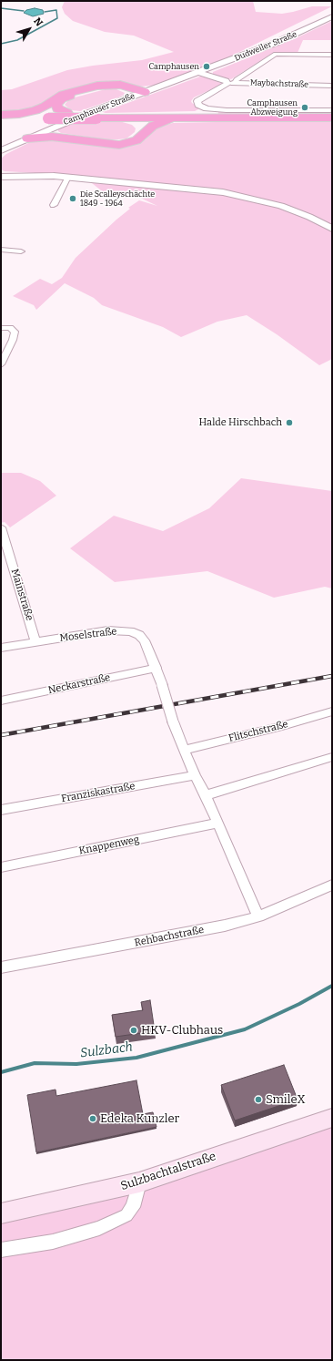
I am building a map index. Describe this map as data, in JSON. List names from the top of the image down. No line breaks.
{"streets":{"main road":["Sulzbachtalstraße"],"street":["Dudweiler Straße","Maybachstraße","Camphauser Straße","Mainstraße","Moselstraße","Neckarstraße","Flitschstraße","Franziskastraße","Knappenweg","Rehbachstraße"]},"crossings":[["Dudweiler Straße","Camphauser Straße"],["Mainstraße","Moselstraße"],["Moselstraße","Neckarstraße"]],"water":["Sulzbach"],"places":["Camphausen","Camphausen Abzweigung","Die Scalleyschächte 1849 - 1964","Halde Hirschbach","HKV-Clubhaus","SmileX","Edeka Kunzler"],"north":"top right"}
